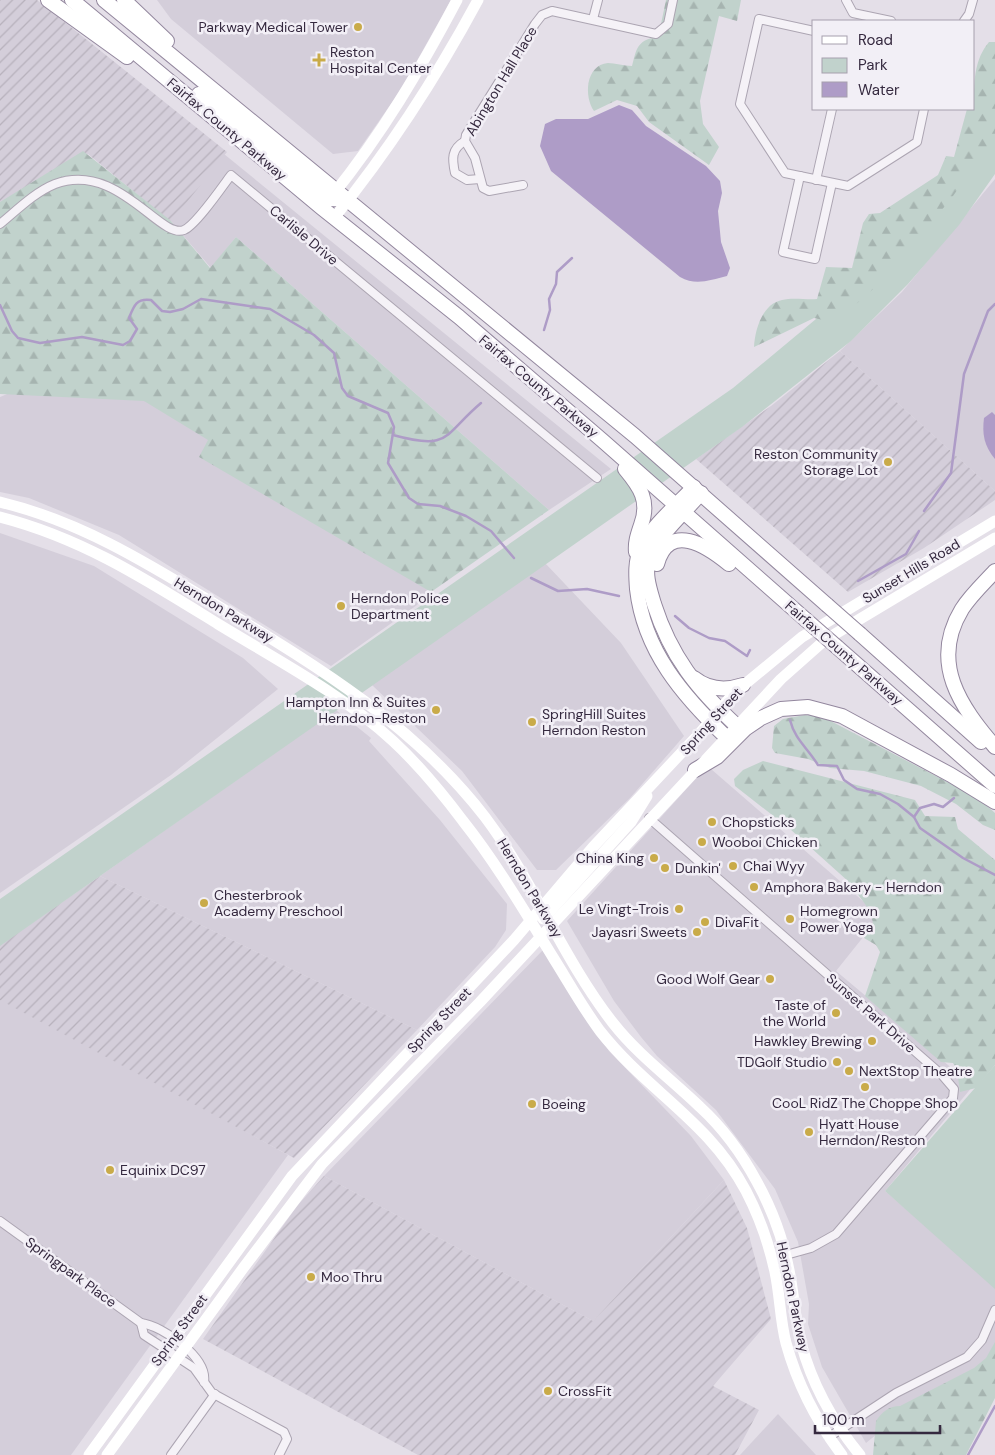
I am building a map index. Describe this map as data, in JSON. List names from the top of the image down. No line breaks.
{"streets":{"highway":["Fairfax County Parkway"],"main road":["Sunset Hills Road","Herndon Parkway","Spring Street"],"street":["Abington Hall Place","Carlisle Drive","Sunset Park Drive","Springpark Place"]},"crossings":[["Sunset Hills Road","Spring Street"],["Herndon Parkway","Spring Street"],["Herndon Parkway","Sunset Park Drive"],["Spring Street","Sunset Park Drive"],["Spring Street","Springpark Place"]],"places":{"other":["Parkway Medical Tower","Reston Community Storage Lot","Herndon Police Department","Hampton Inn & Suites Herndon-Reston","SpringHill Suites Herndon Reston","Chopsticks","Wooboi Chicken","China King","Chai Wyy","Dunkin'","Amphora Bakery - Herndon","Chesterbrook Academy Preschool","Le Vingt-Trois","Homegrown Power Yoga","DivaFit","Jayasri Sweets","Good Wolf Gear","Taste of the World","Hawkley Brewing","TDGolf Studio","NextStop Theatre","CooL RidZ The Choppe Shop","Boeing","Hyatt House Herndon/Reston","Equinix DC97","Moo Thru","CrossFit"],"health":["Reston Hospital Center"]},"legend":["Road","Park","Water"],"scale_bar":"100 m"}
